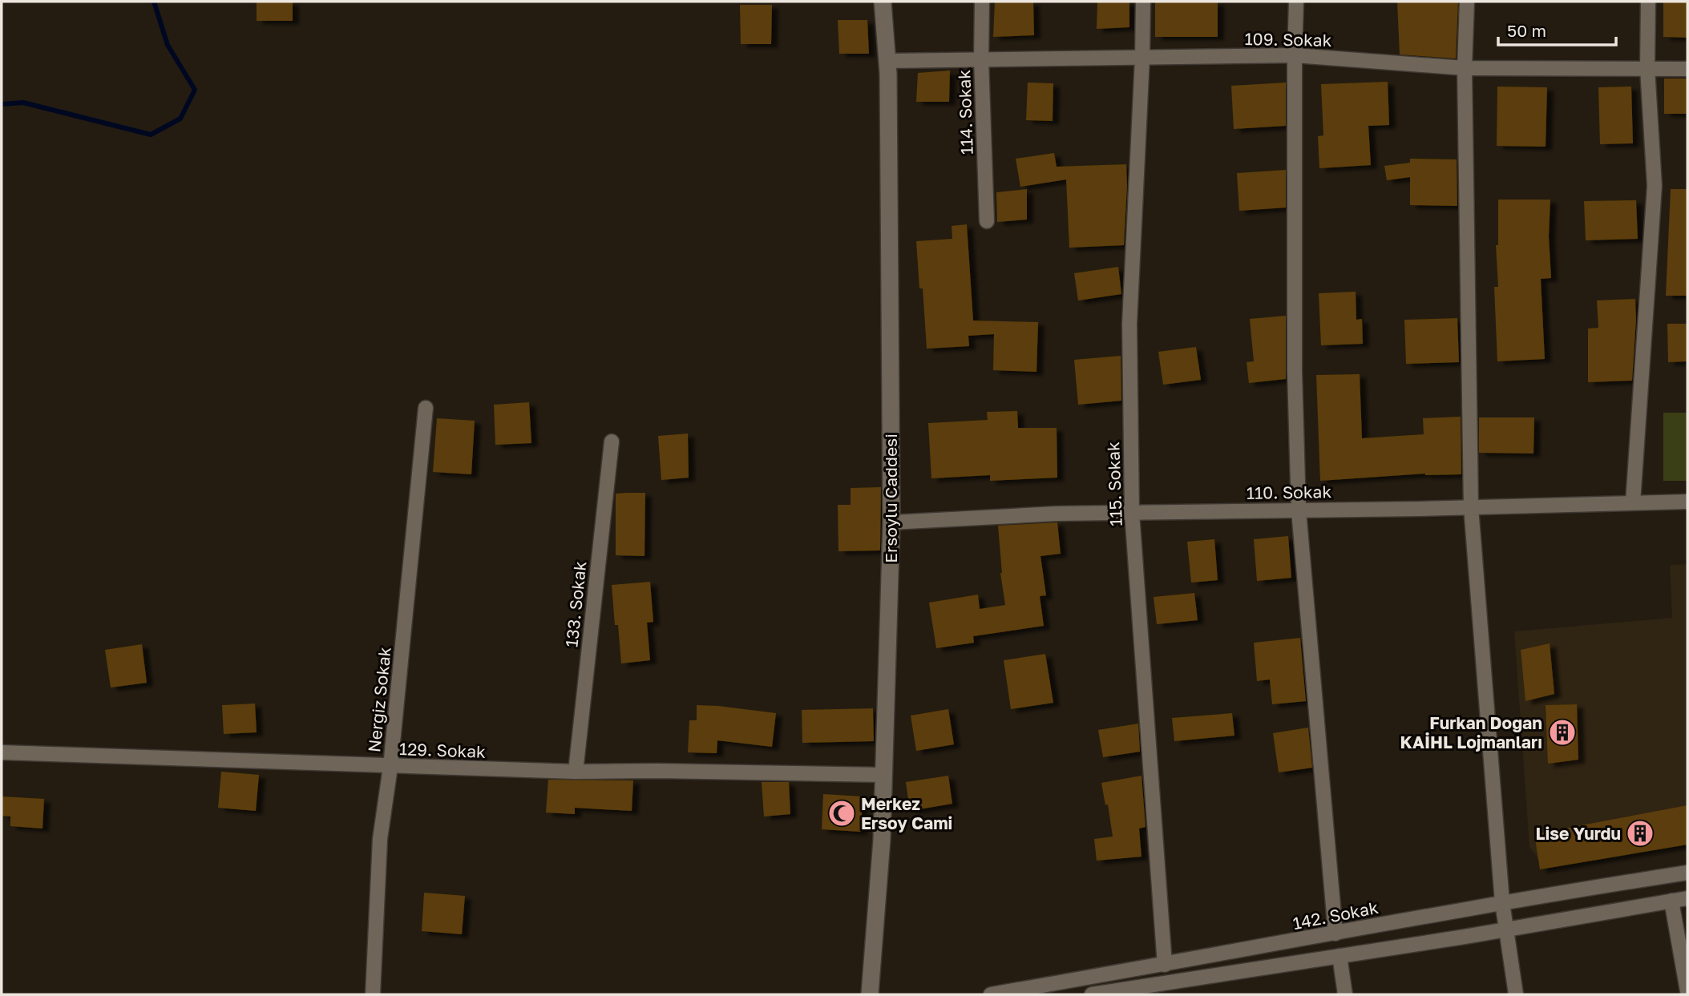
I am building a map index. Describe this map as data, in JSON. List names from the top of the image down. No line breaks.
{"streets":{"street":["109. Sokak","114. Sokak","115. Sokak","110. Sokak","Ersoylu Caddesi","133. Sokak","Nergiz Sokak","129. Sokak","142. Sokak"]},"crossings":[["109. Sokak","114. Sokak"],["109. Sokak","115. Sokak"],["109. Sokak","Ersoylu Caddesi"],["115. Sokak","110. Sokak"],["115. Sokak","142. Sokak"],["110. Sokak","Ersoylu Caddesi"],["Ersoylu Caddesi","129. Sokak"],["133. Sokak","129. Sokak"],["Nergiz Sokak","129. Sokak"]],"places":{"building":["Furkan Doğan KAİHL Lojmanları","Lise Yurdu"],"mosque":["Merkez Ersoy Cami"]},"scale_bar":"50 m"}
